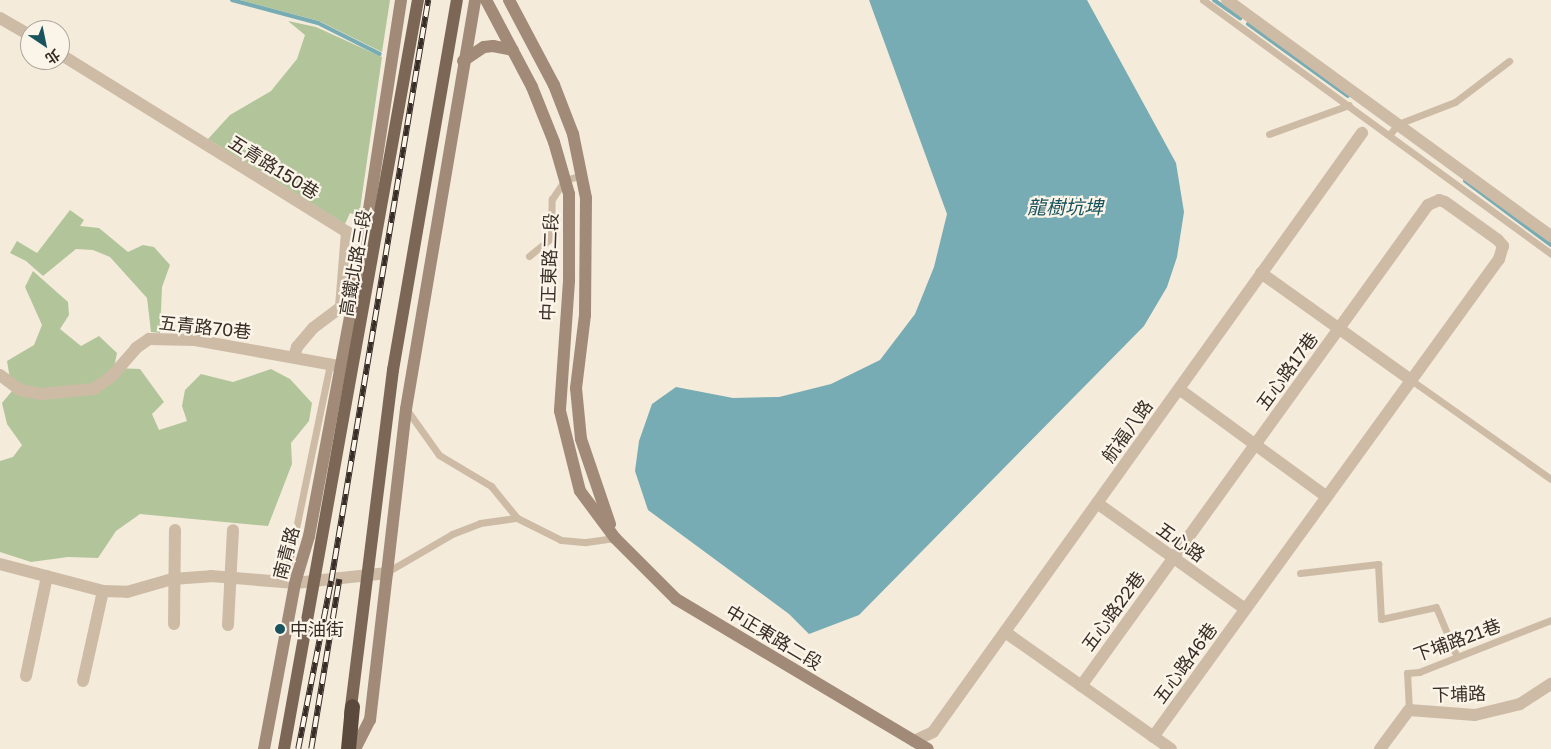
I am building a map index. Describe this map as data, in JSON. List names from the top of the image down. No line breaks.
{"streets":{"main road":["高鐵北路三段","中正東路二段","南青路"],"street":["五青路150巷","五青路70巷","五心路17巷","航福八路","五心路","五心路22巷","五心路46巷","下埔路"],"lane":["下埔路21巷"]},"crossings":[["高鐵北路三段","五青路70巷"],["高鐵北路三段","南青路"],["中正東路二段","航福八路"],["五青路70巷","南青路"],["五心路17巷","五心路"],["五心路17巷","五心路22巷"],["五心路17巷","五心路46巷"],["航福八路","五心路"],["五心路","五心路22巷"],["五心路","五心路46巷"],["下埔路21巷","下埔路"]],"water":["龍樹坑埤"],"places":["中油街"],"north":"bottom right"}
